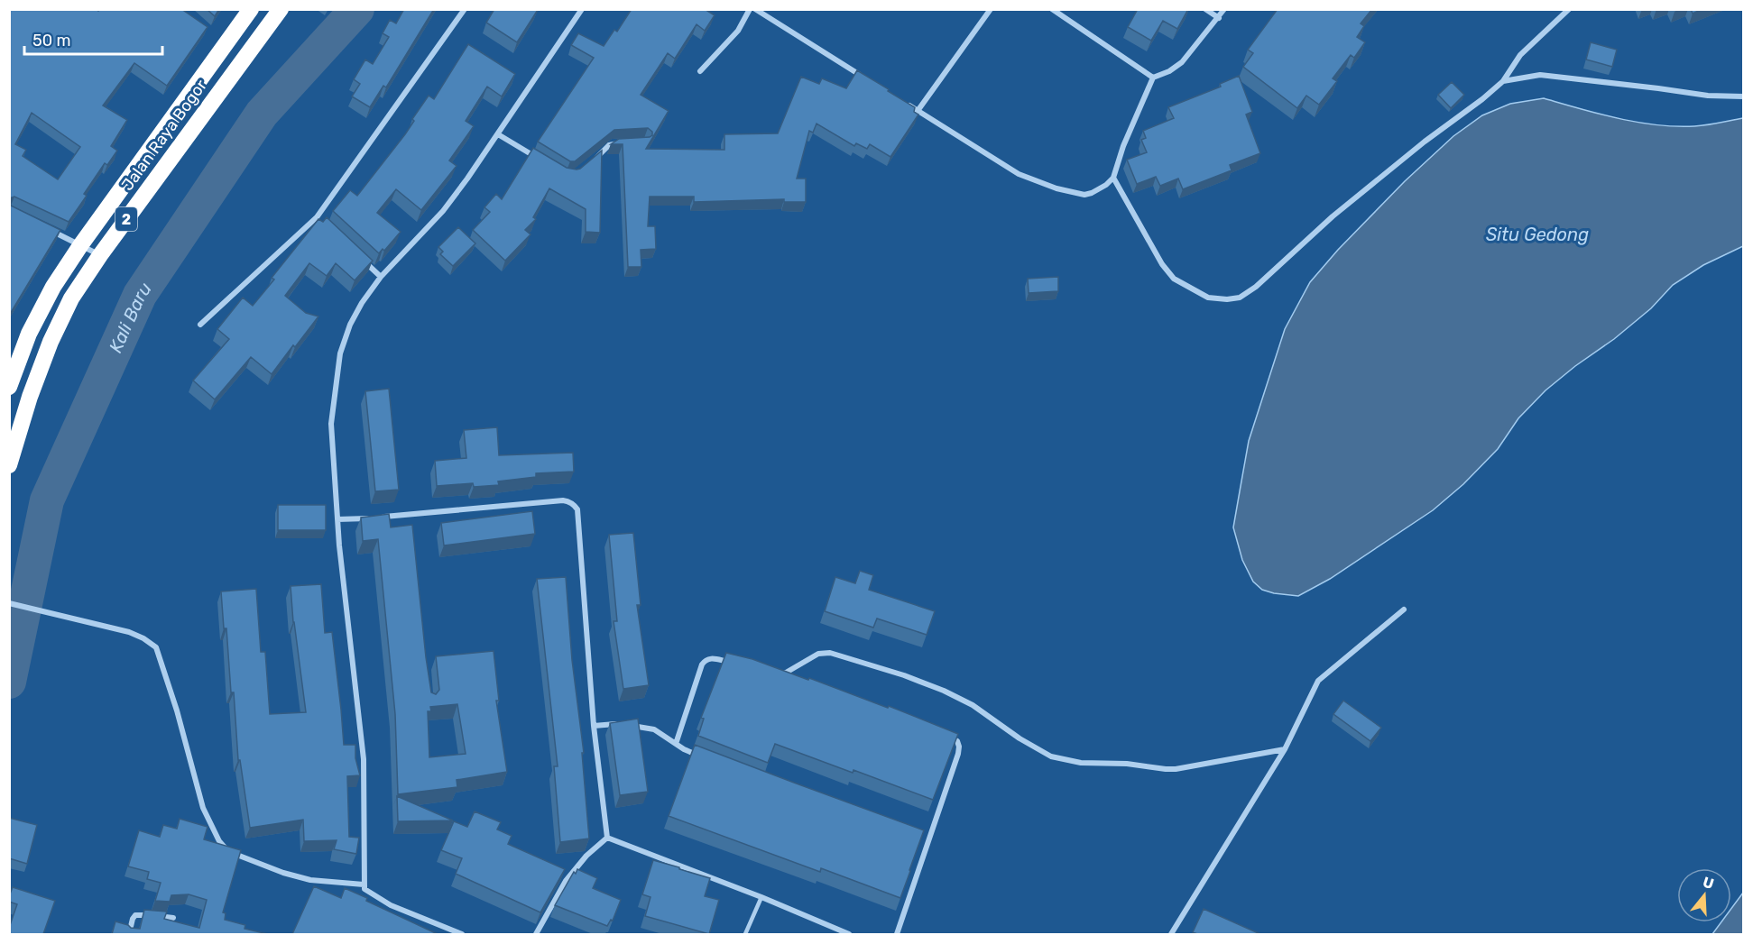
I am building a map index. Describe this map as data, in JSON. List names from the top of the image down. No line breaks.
{"streets":{"highway":["Jalan Raya Bogor","2"]},"water":["Situ Gedong","Kali Baru"],"scale_bar":"50 m","north":"top"}
